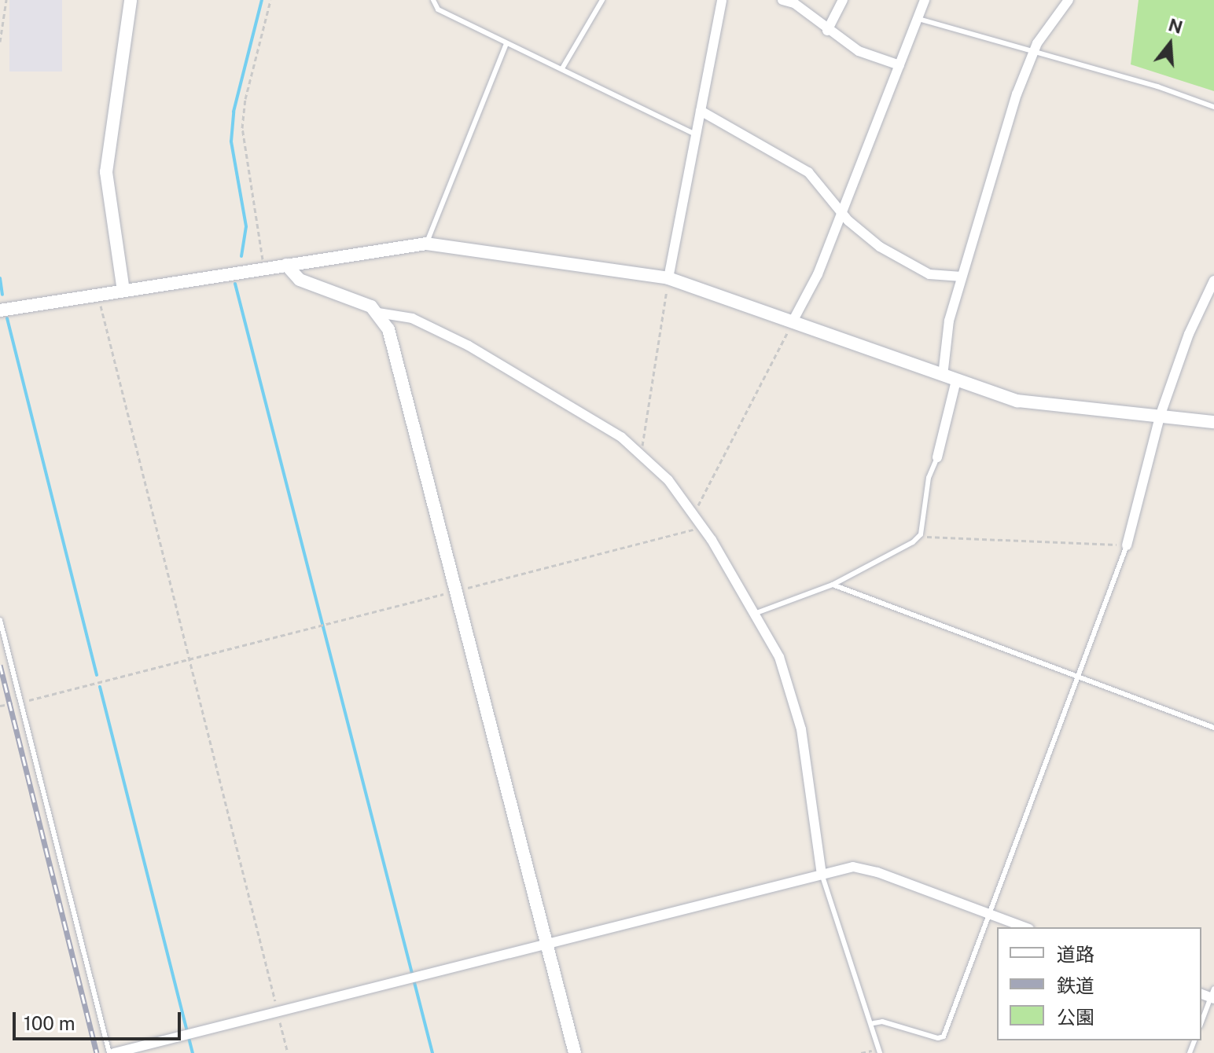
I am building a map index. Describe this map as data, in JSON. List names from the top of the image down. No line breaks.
{"legend":["道路","鉄道","公園"],"scale_bar":"100 m","north":"top"}
